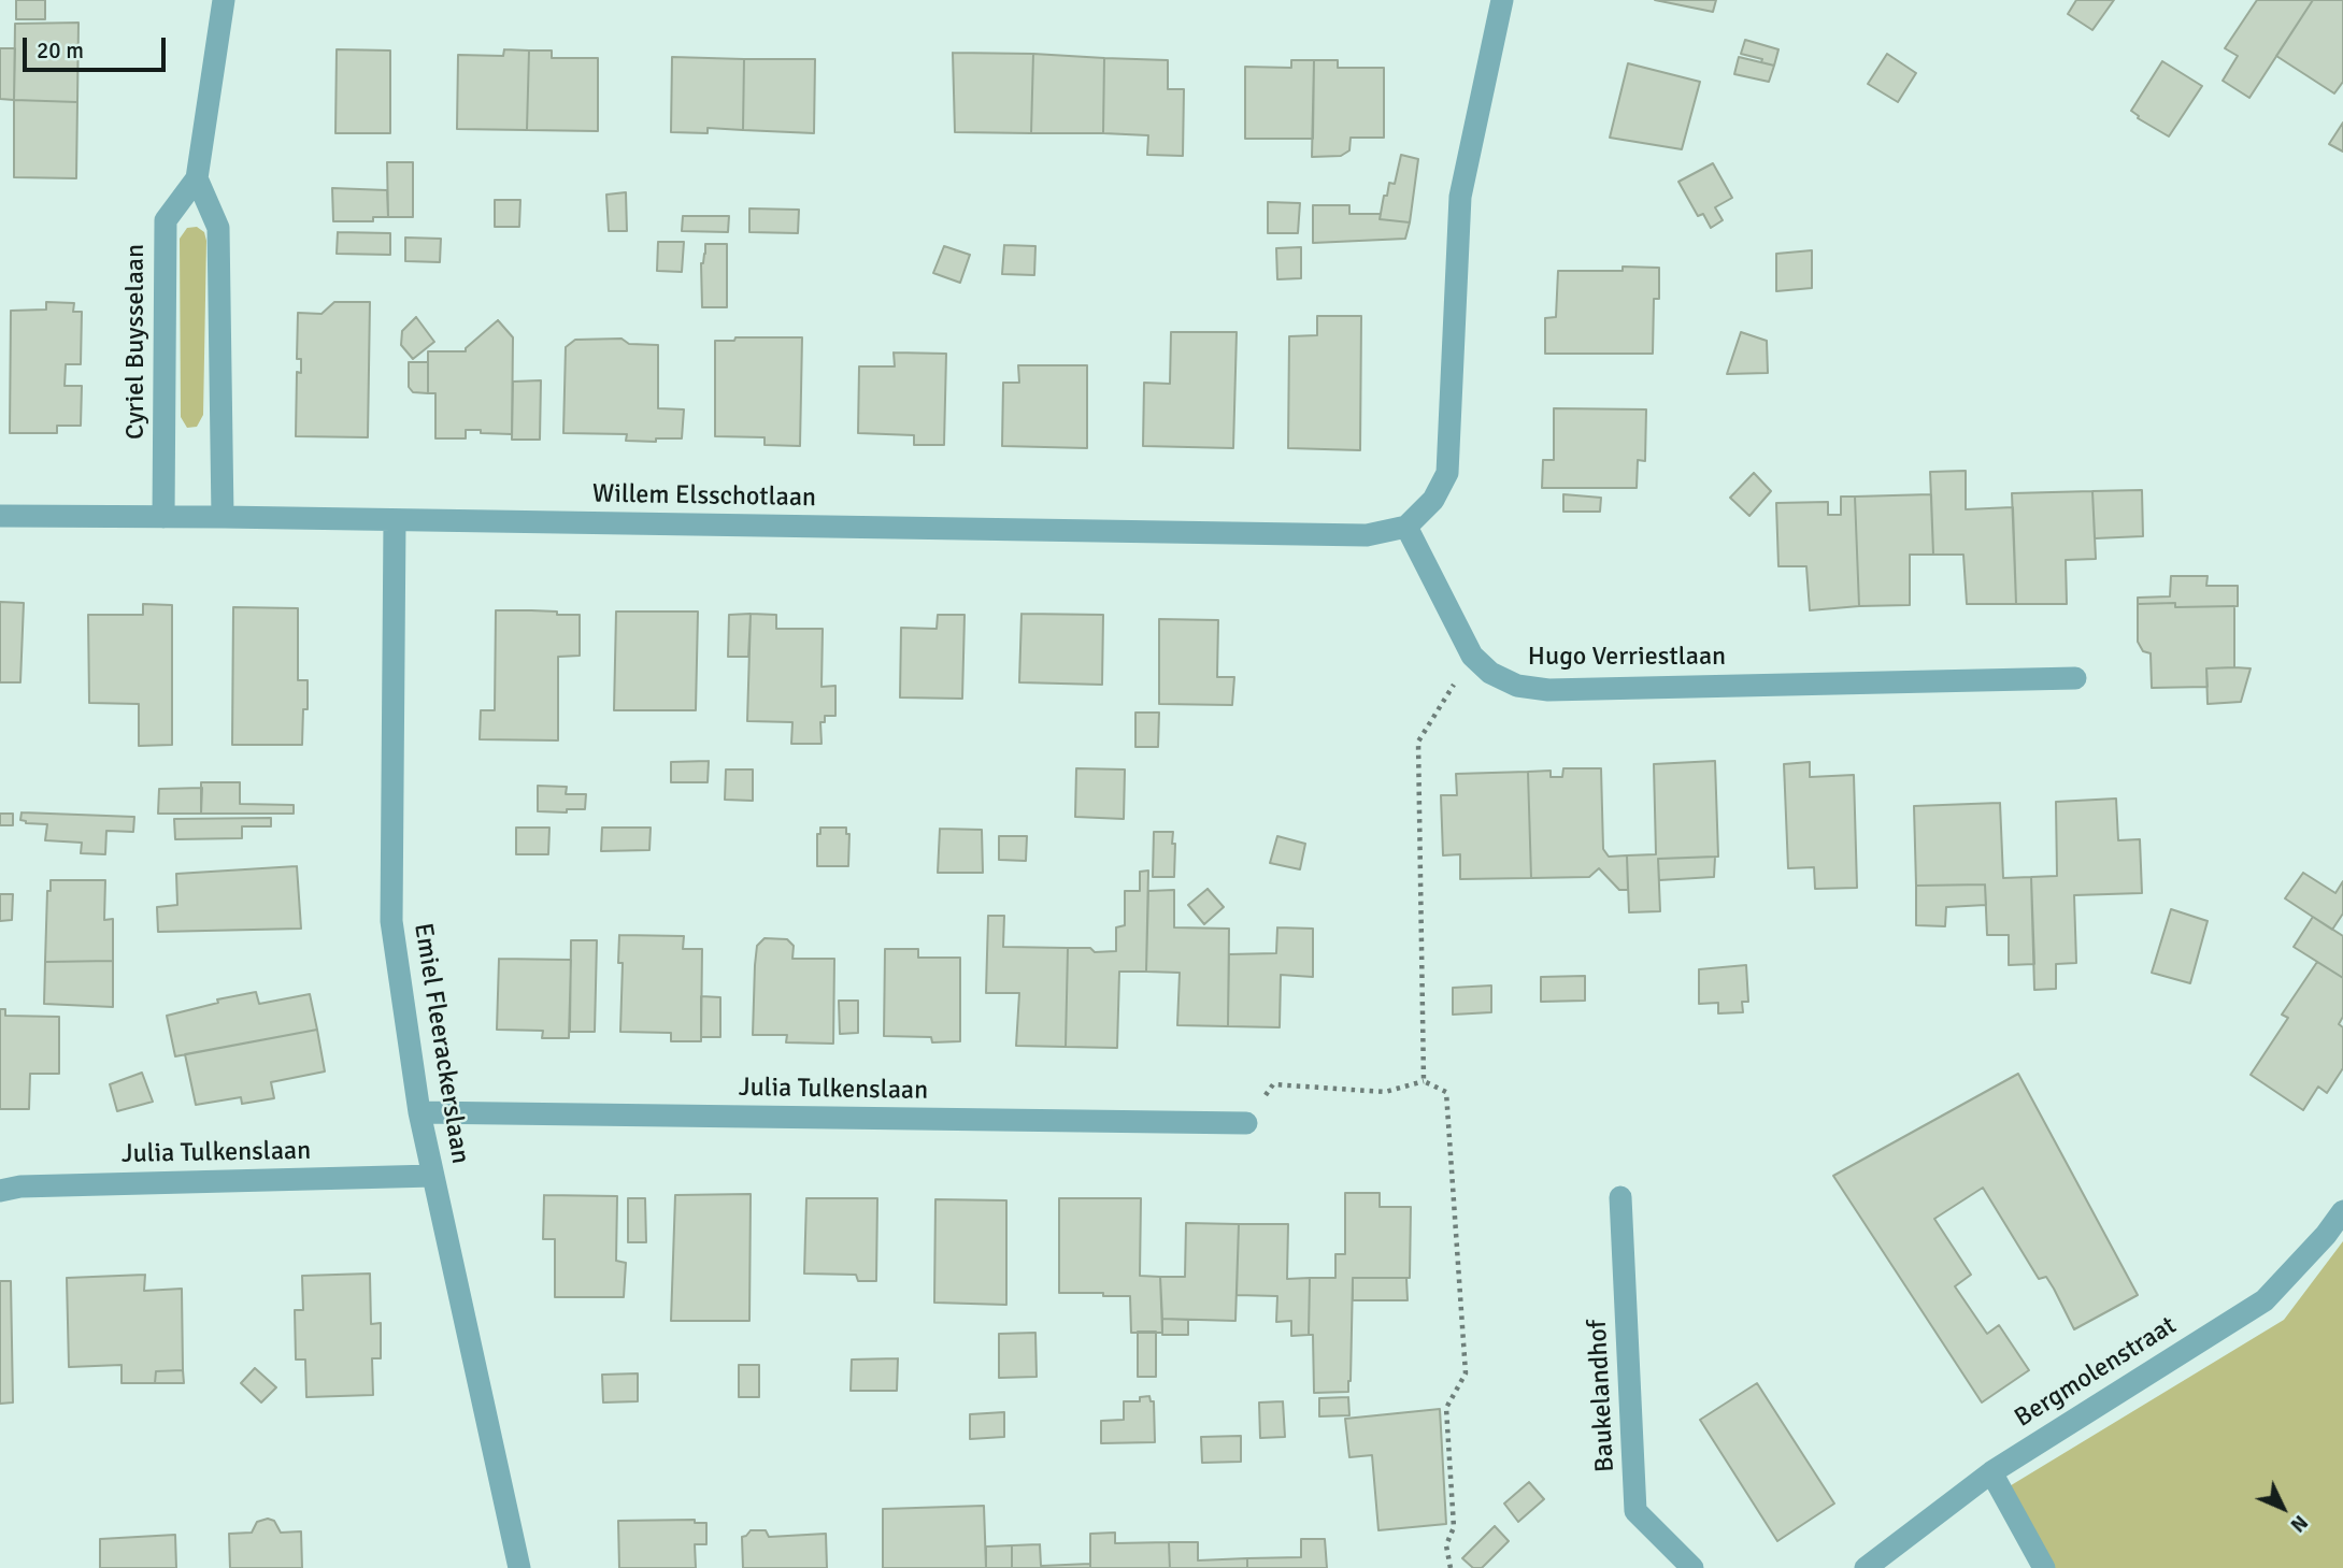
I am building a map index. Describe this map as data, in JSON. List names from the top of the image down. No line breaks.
{"streets":{"street":["Cyriel Buysselaan","Willem Elsschotlaan","Hugo Verriestlaan","Emiel Fleerackerslaan","Julia Tulkenslaan","Bergmolenstraat","Baukelandhof"]},"crossings":[["Cyriel Buysselaan","Willem Elsschotlaan"],["Willem Elsschotlaan","Hugo Verriestlaan"],["Willem Elsschotlaan","Emiel Fleerackerslaan"],["Emiel Fleerackerslaan","Julia Tulkenslaan"]],"scale_bar":"20 m","north":"bottom right"}
